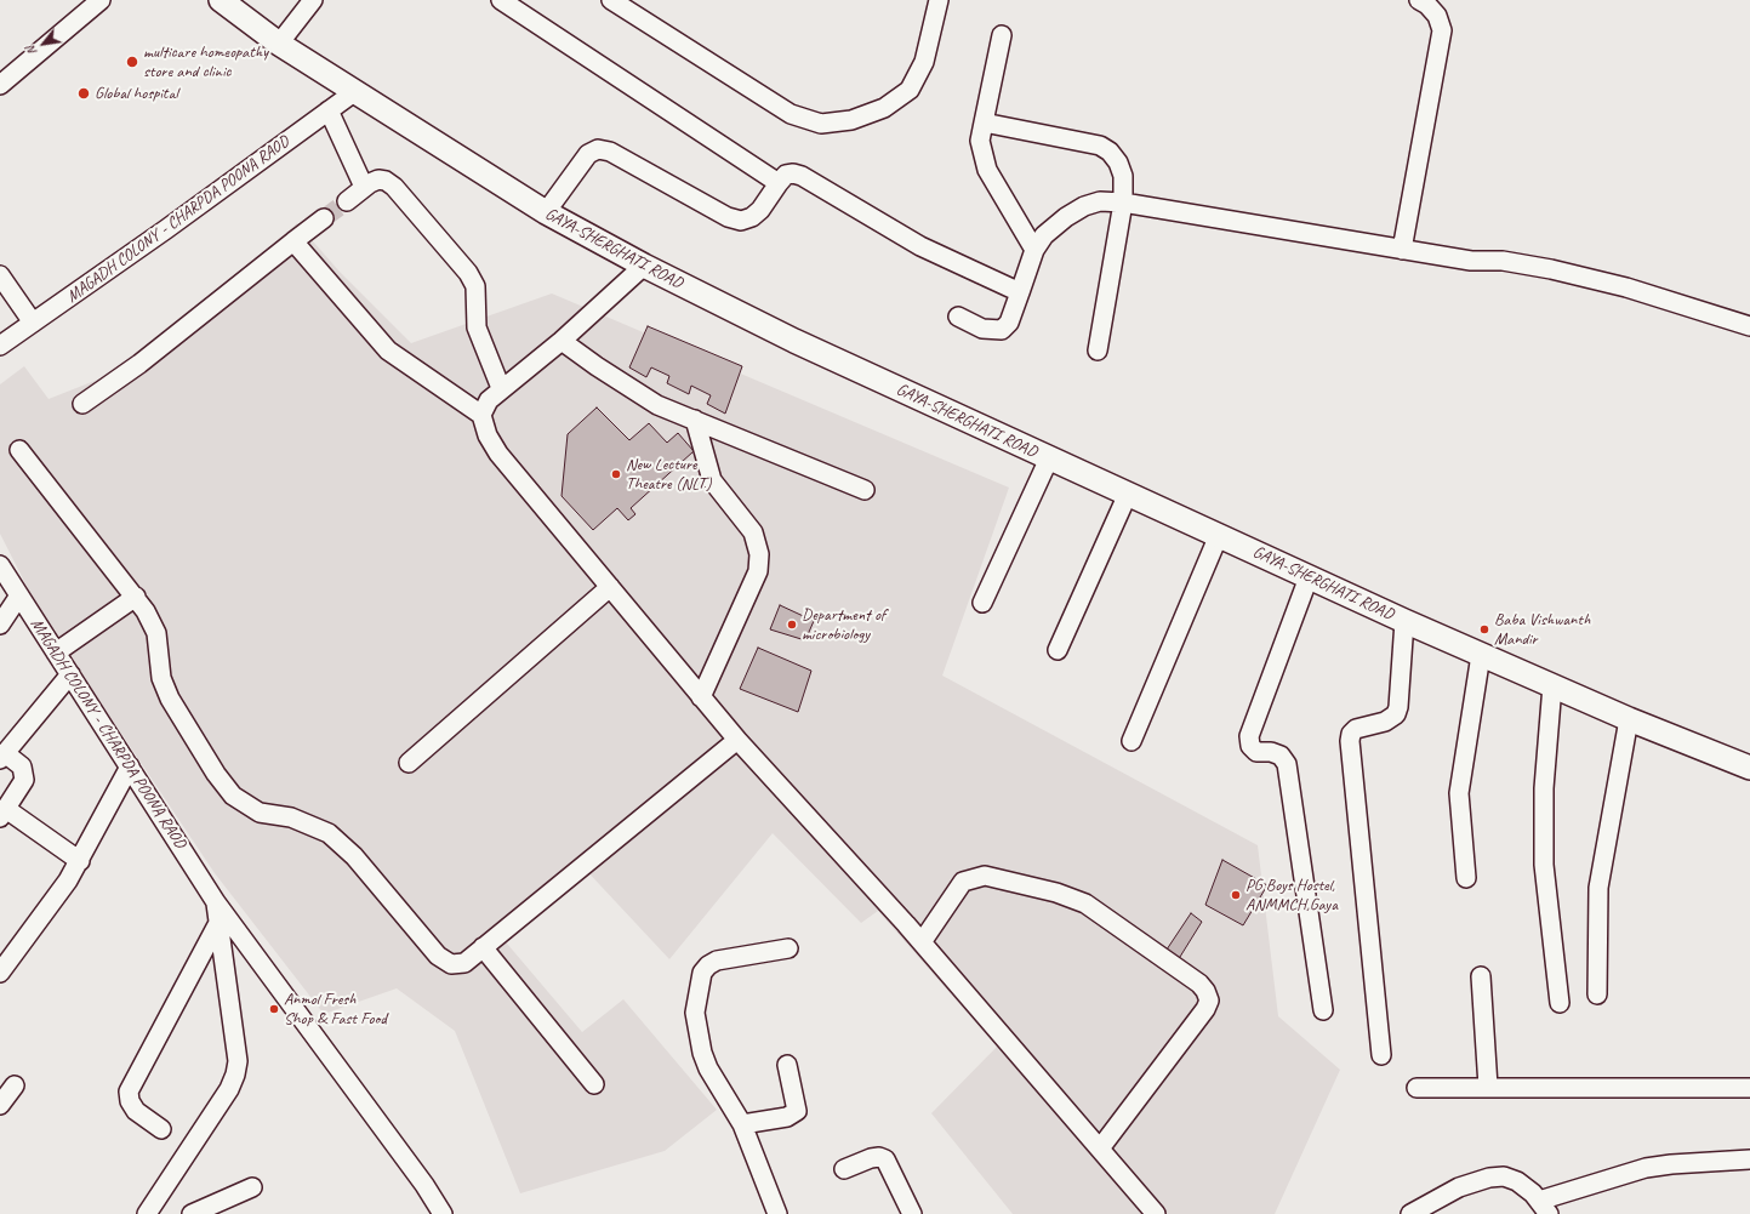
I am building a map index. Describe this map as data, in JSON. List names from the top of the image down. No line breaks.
{"streets":{"main road":["GAYA-SHERGHATI ROAD"],"street":["MAGADH COLONY - CHARPDA POONA RAOD"]},"crossings":[["MAGADH COLONY - CHARPDA POONA RAOD","GAYA-SHERGHATI ROAD"]],"places":["multicare homeopathy store and clinic","Global hospital","New Lecture Theatre (NLT)","Department of microbiology","Baba Vishwanth Mandir","PG Boys Hostel, ANMMCH,Gaya","Anmol Fresh Shop & Fast Food"],"north":"bottom left"}
